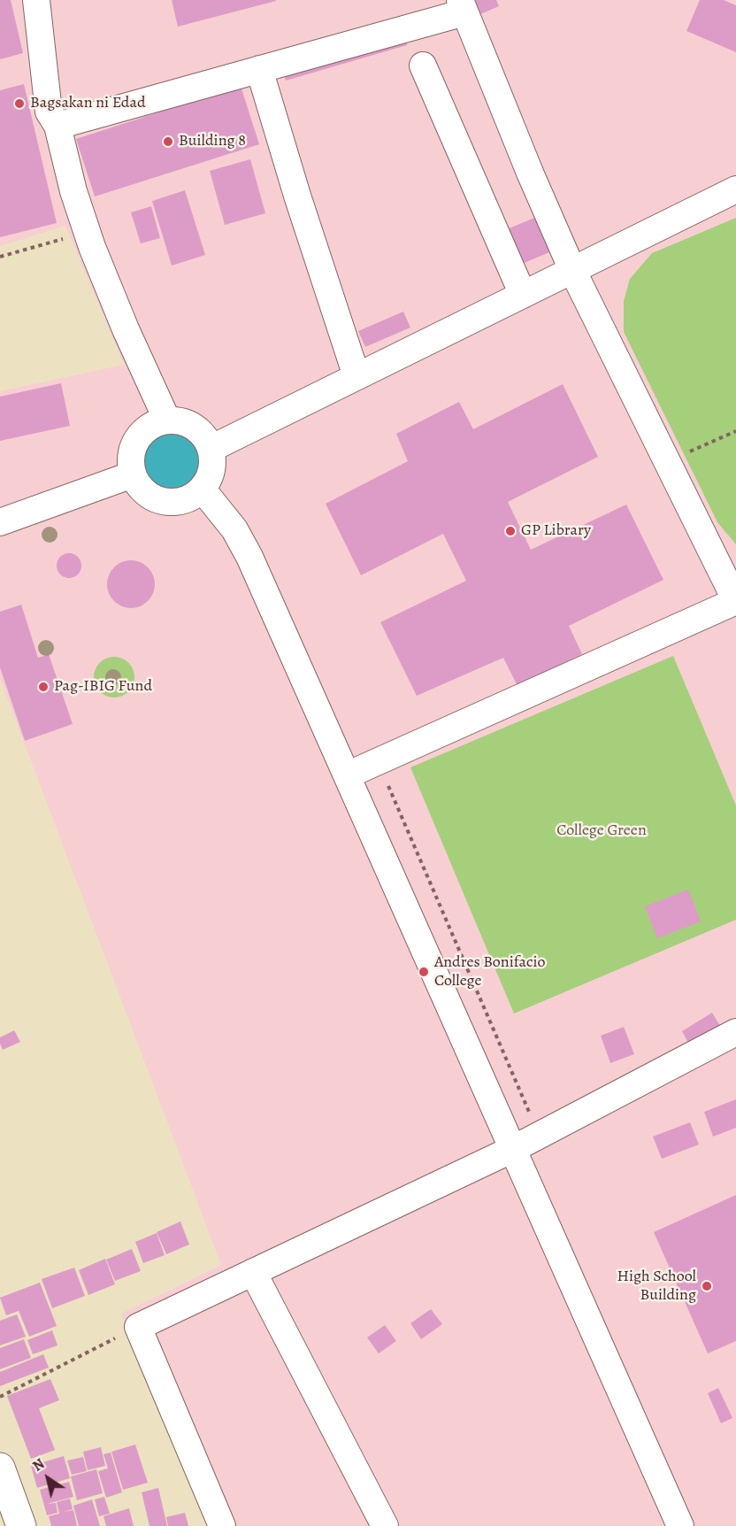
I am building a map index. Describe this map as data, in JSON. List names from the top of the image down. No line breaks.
{"parks":["College Green"],"places":["Bagsakan ni Edad","Building 8","GP Library","Pag-IBIG Fund","Andres Bonifacio College","High School Building"],"north":"top left"}
